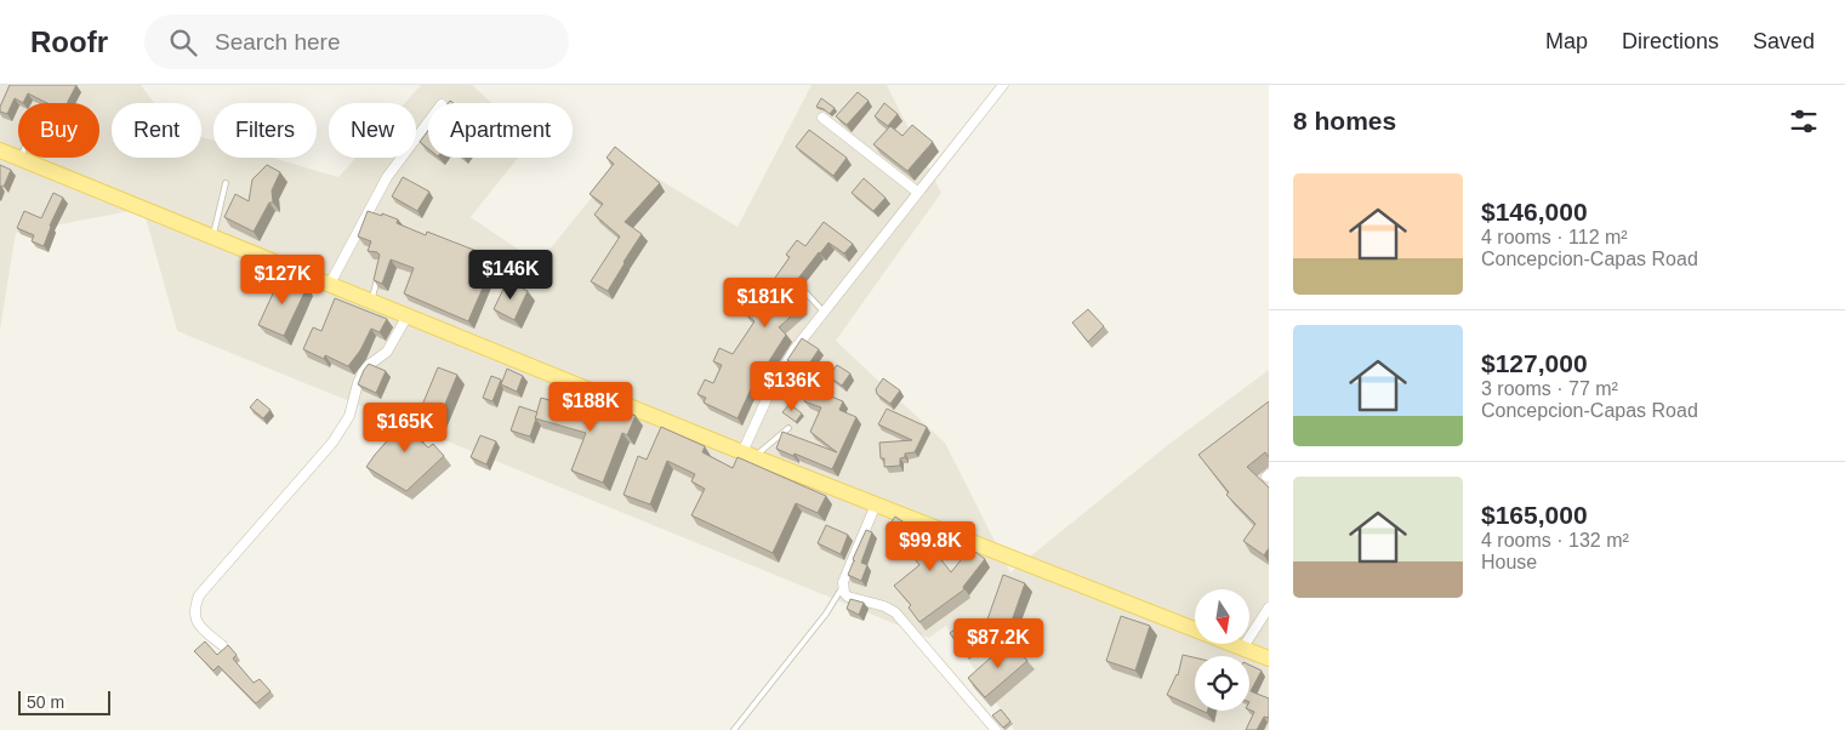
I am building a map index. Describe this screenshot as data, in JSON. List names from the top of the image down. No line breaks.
{"scale_bar":"50 m","north":"bottom","page":{"header":"Roofr","search":"Search here","nav":["Map","Directions","Saved"],"heading":"8 homes","chip":["Buy","Rent","Filters","New","Apartment"],"list":[{"name":"$146,000","note":"4 rooms · 112 m² · Concepcion-Capas Road"},{"name":"$127,000","note":"3 rooms · 77 m² · Concepcion-Capas Road"},{"name":"$165,000","note":"4 rooms · 132 m² · House"}],"price":["$146K","$127K","$181K","$136K","$188K","$165K","$99.8K","$87.2K"],"scale":"50 m"}}
